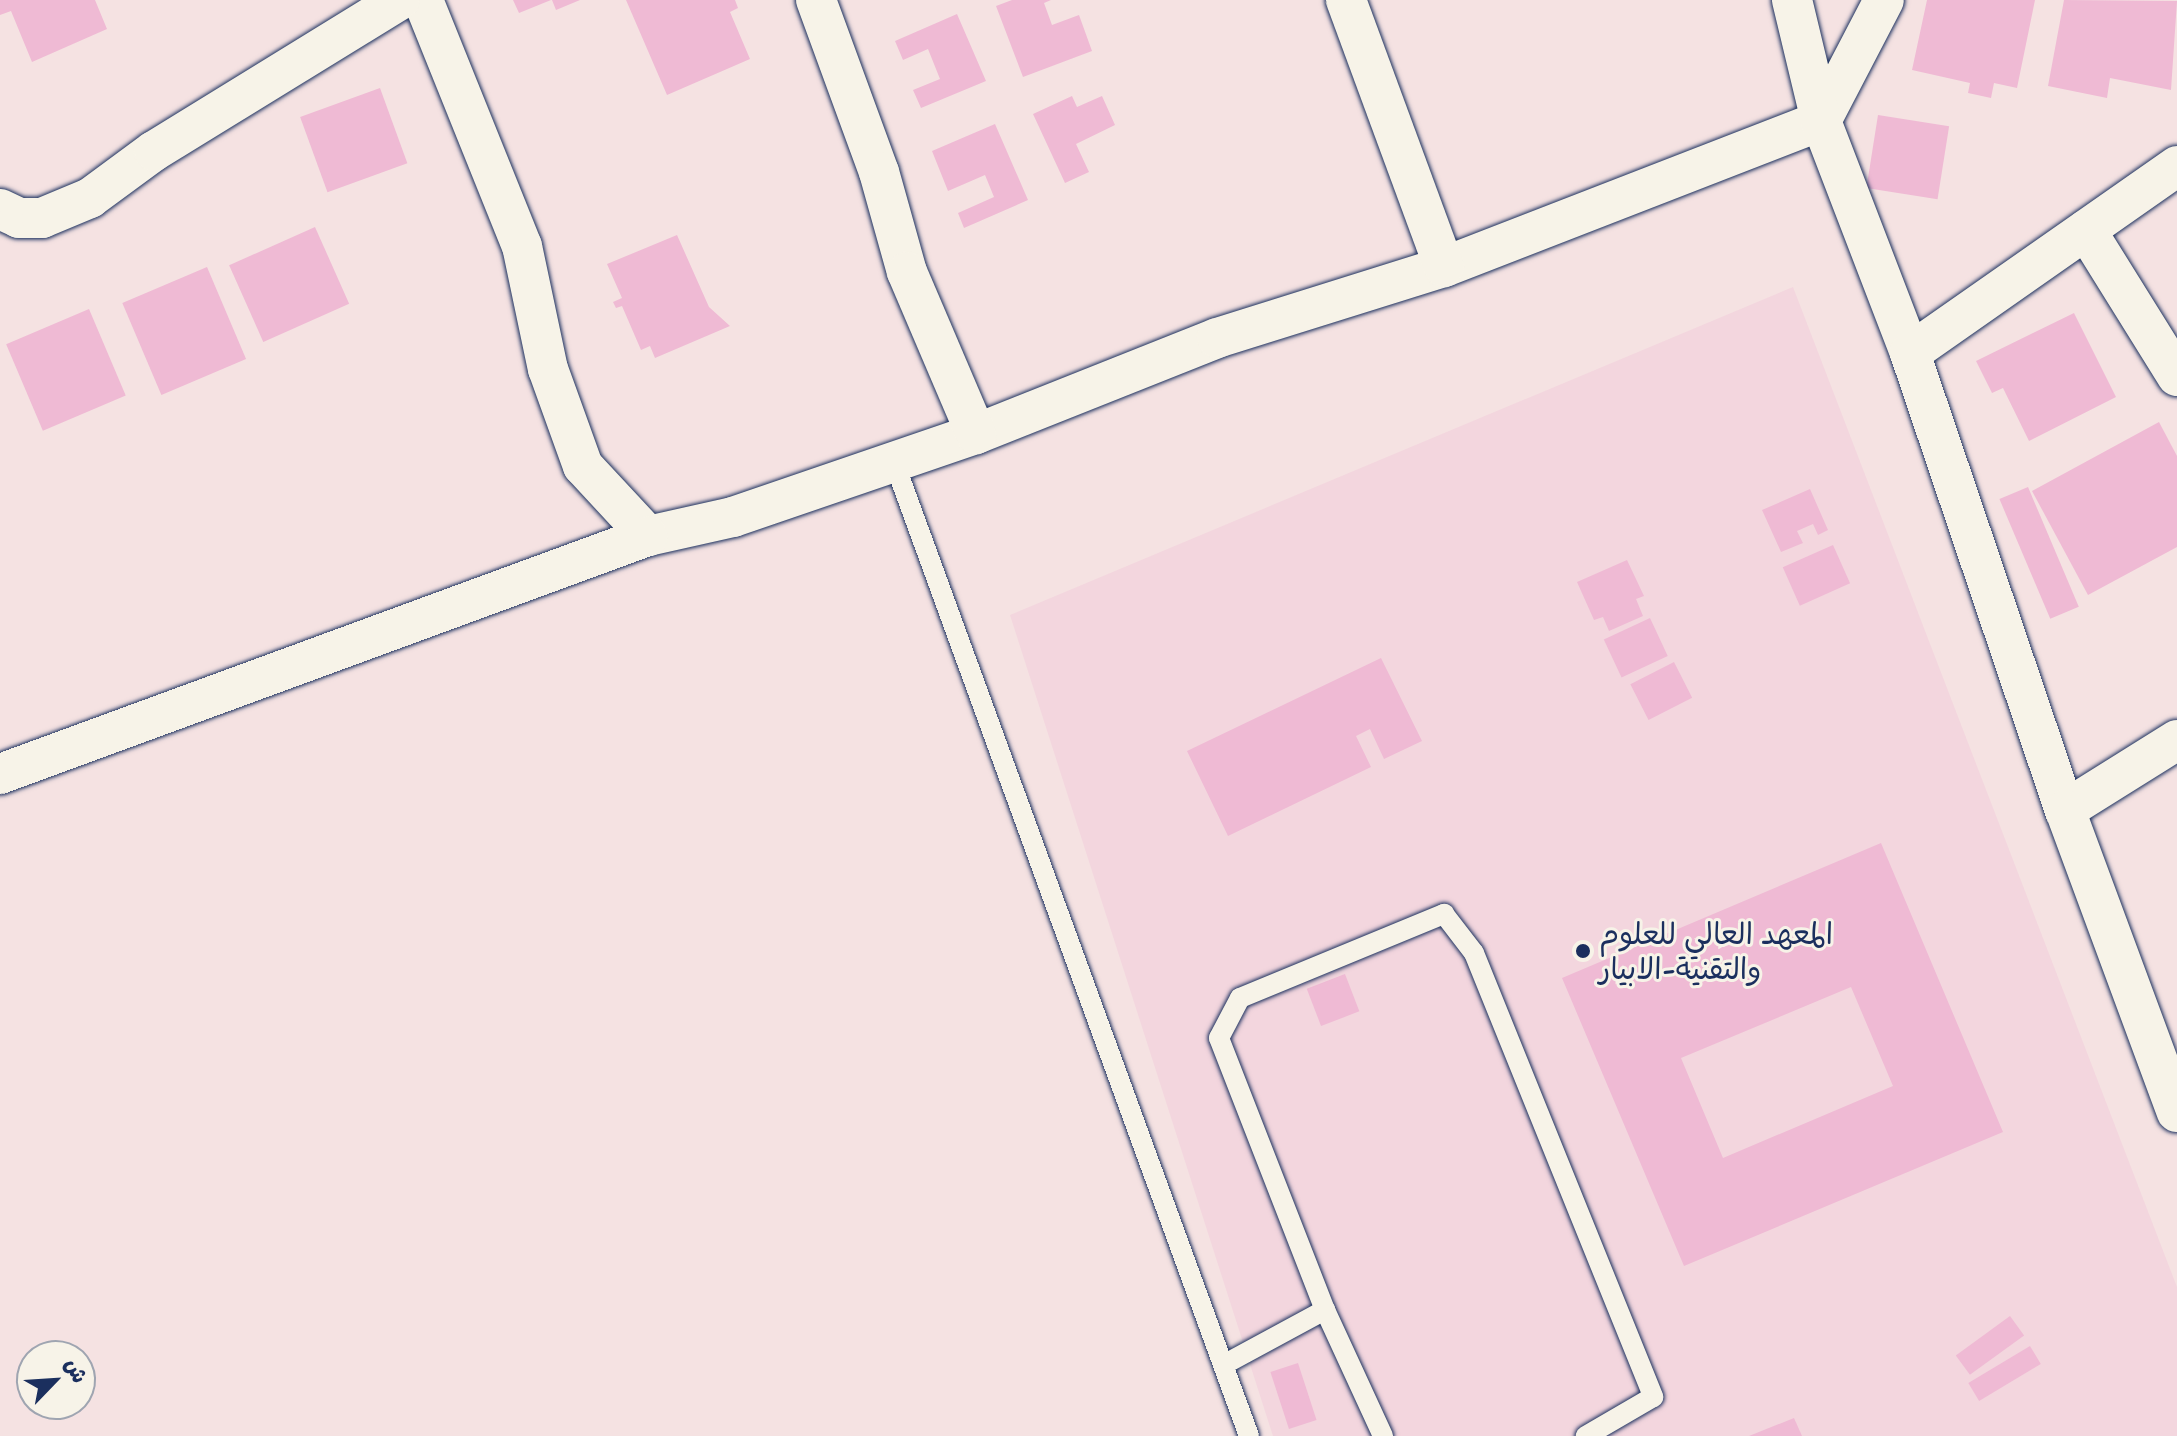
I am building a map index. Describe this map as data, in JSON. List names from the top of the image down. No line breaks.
{"places":["المعهد العالي للعلوم والتقنية-الابيار"],"north":"top right"}
